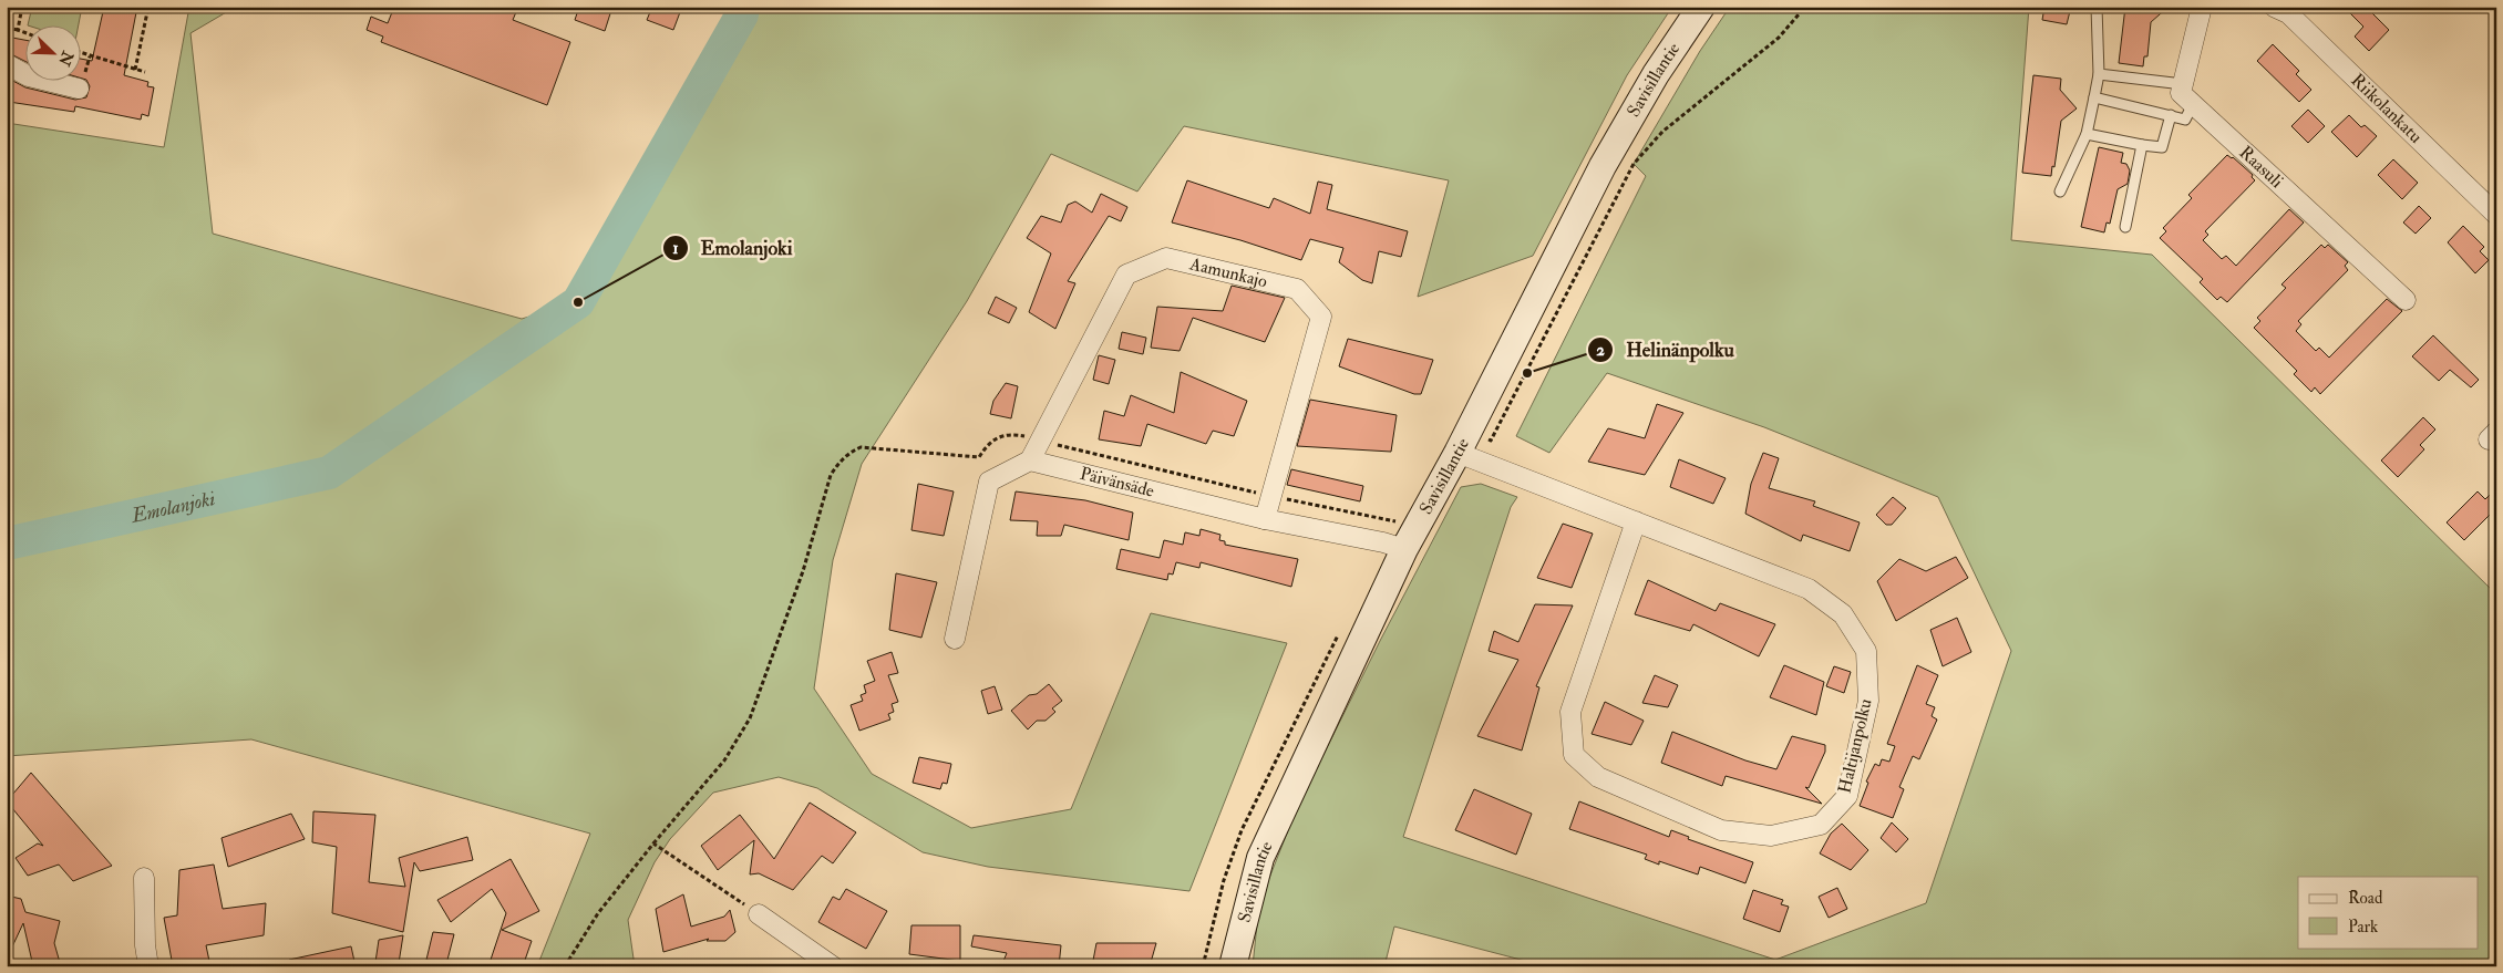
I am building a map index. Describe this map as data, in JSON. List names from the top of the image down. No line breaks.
{"streets":{"street":["Savisillantie","Riikolankatu","Raasuli","Aamunkajo","Päivänsäde","Haltijanpolku"]},"crossings":[["Savisillantie","Päivänsäde"],["Savisillantie","Haltijanpolku"],["Aamunkajo","Päivänsäde"]],"water":["Emolanjoki"],"places":["Emolanjoki","Helinänpolku"],"legend":["Road","Park"],"north":"bottom right"}
